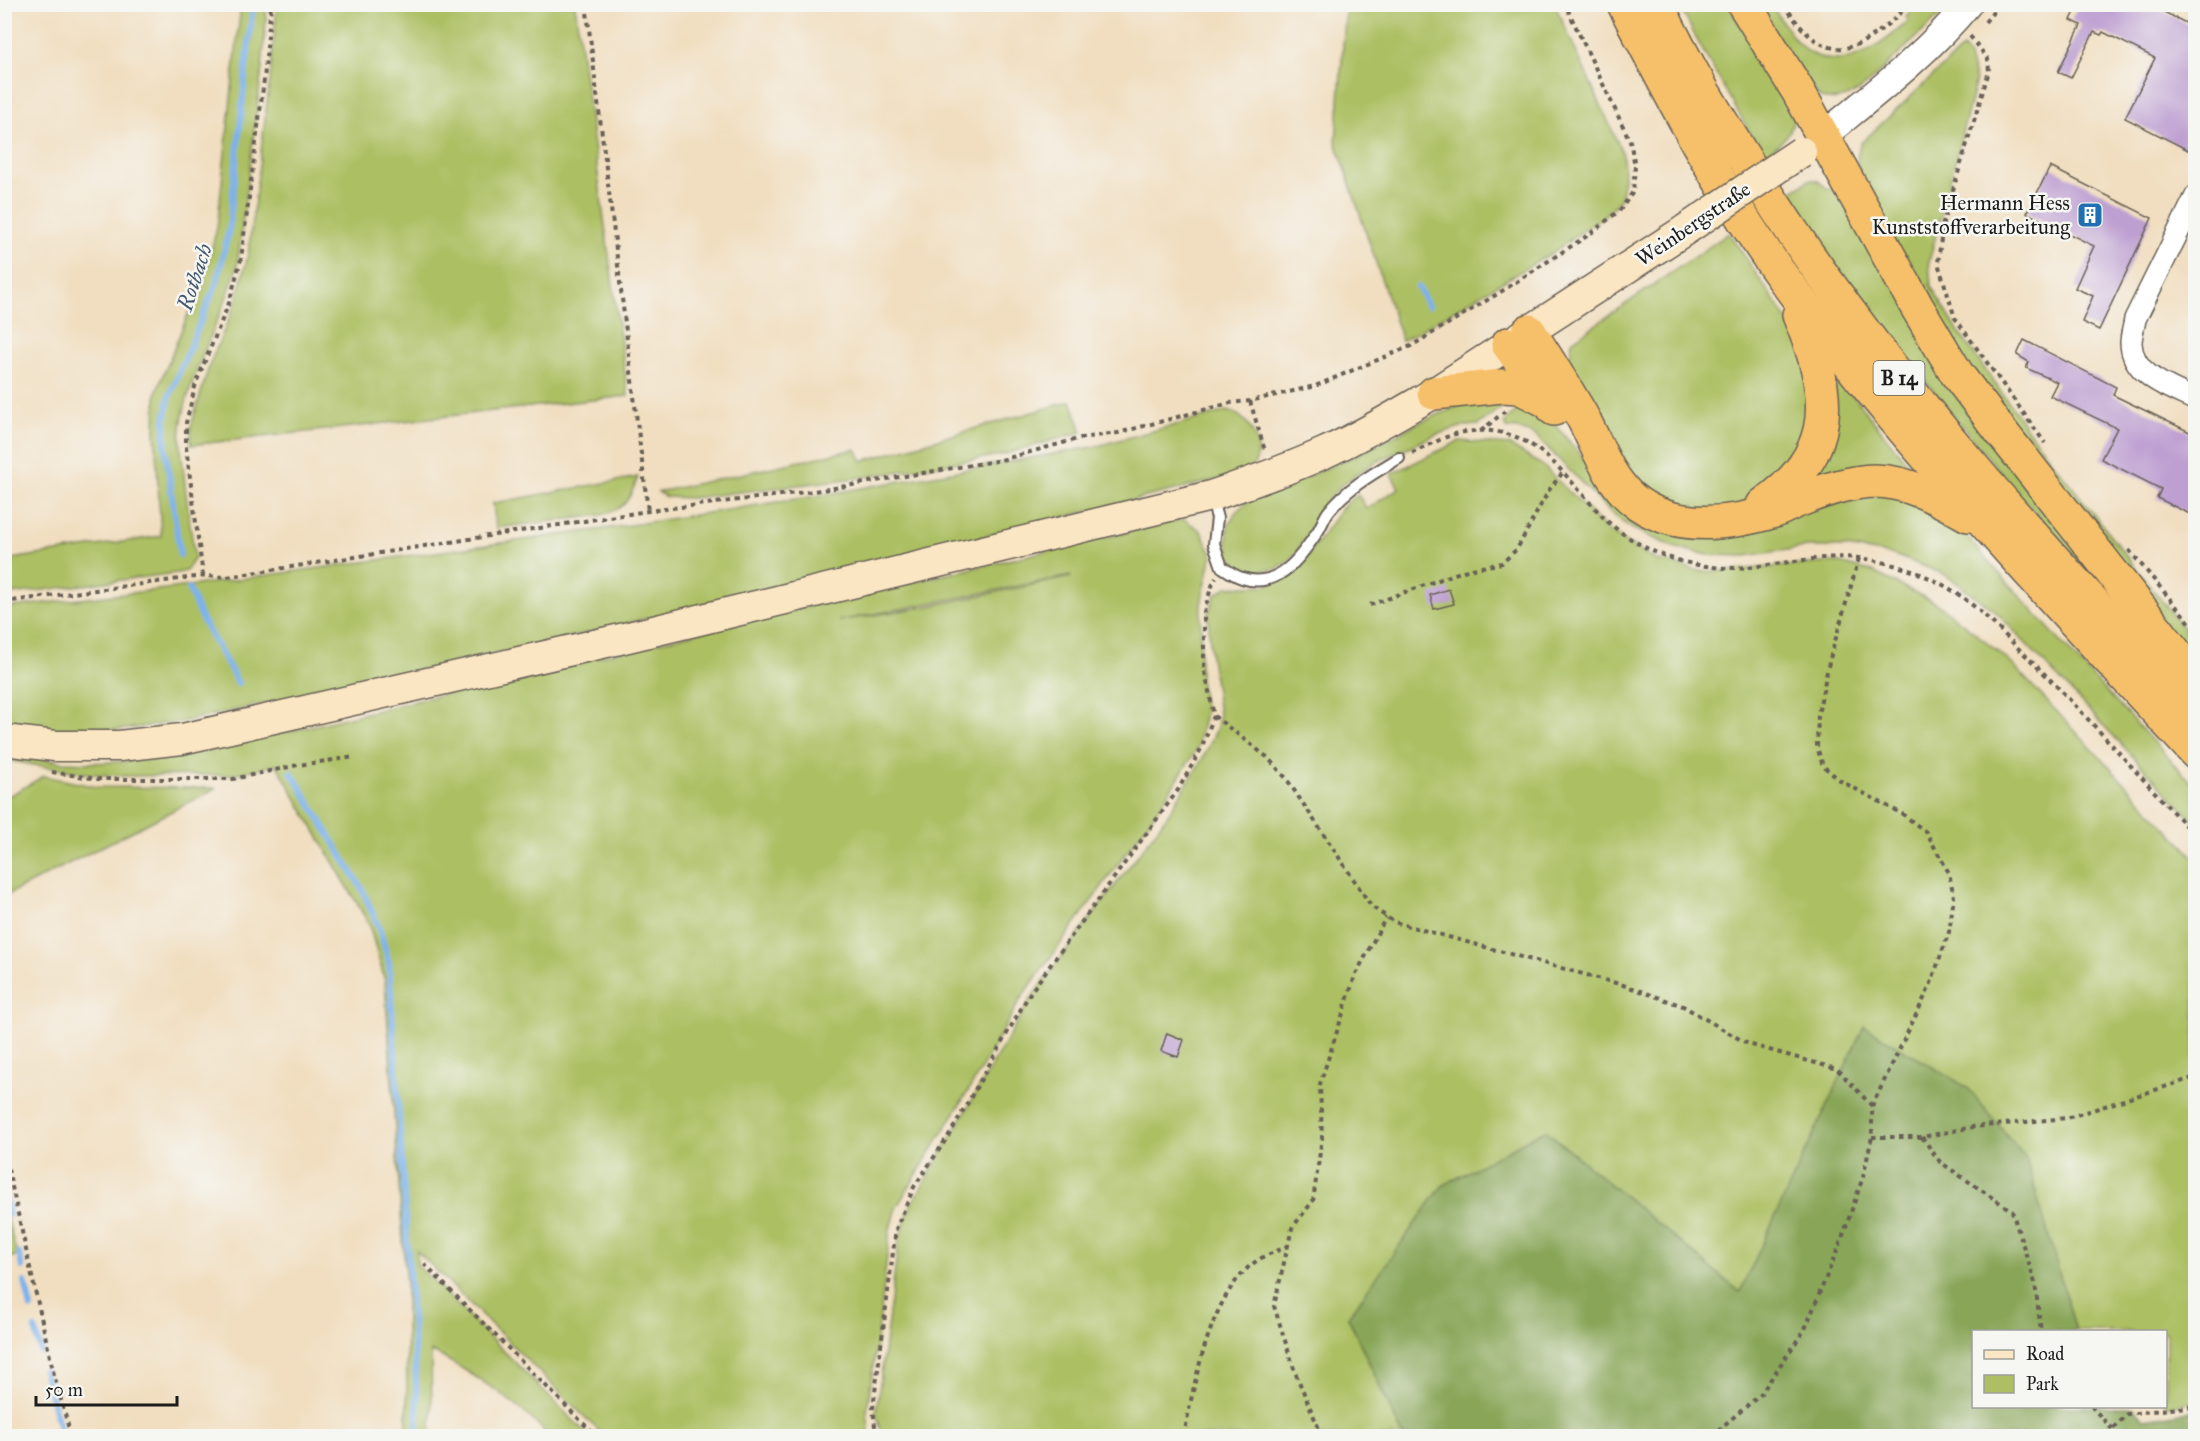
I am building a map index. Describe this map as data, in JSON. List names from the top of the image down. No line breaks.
{"streets":{"highway":["B 14"],"main road":["Weinbergstraße"]},"water":["Rotbach"],"places":{"building":["Hermann Hess Kunststoffverarbeitung"]},"legend":["Road","Park"],"scale_bar":"50 m"}
